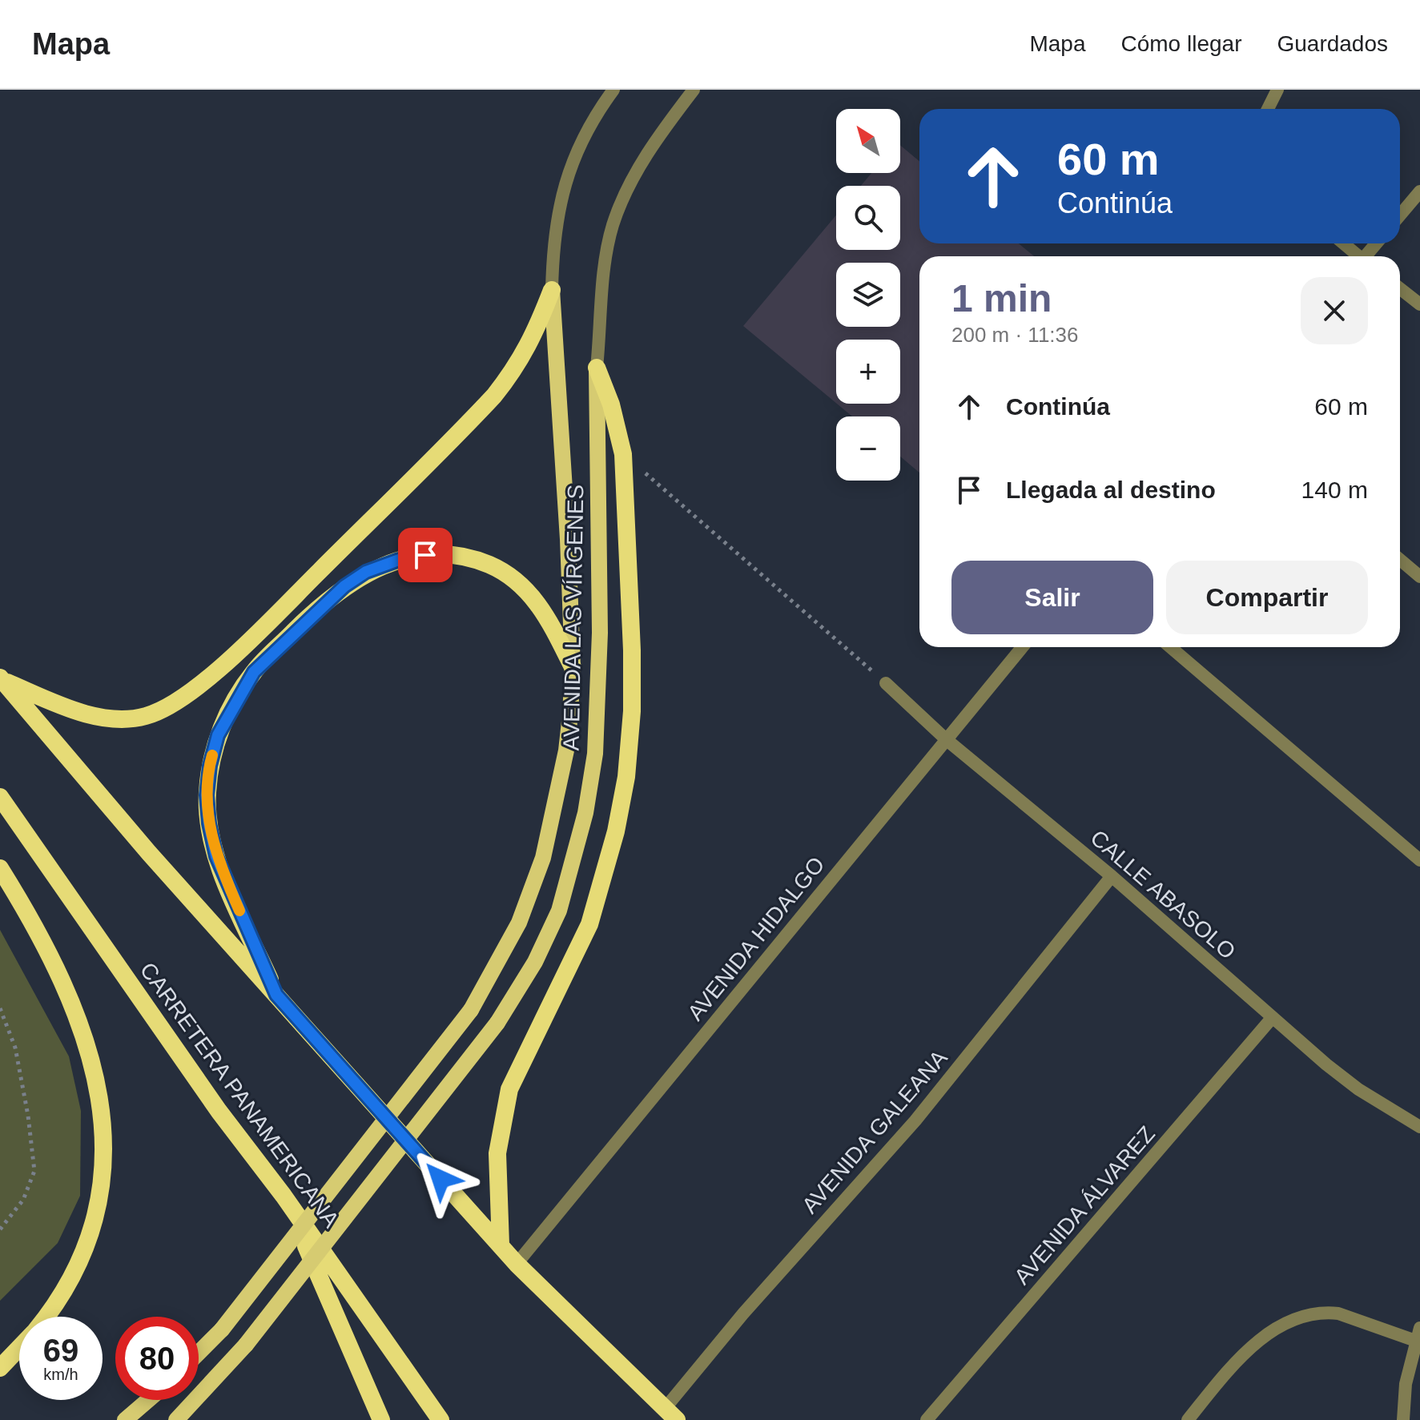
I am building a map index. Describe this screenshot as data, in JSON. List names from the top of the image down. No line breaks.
{"streets":{"highway":["CARRETERA PANAMERICANA"],"main road":["AVENIDA LAS VÍRGENES"],"street":["CALLE ABASOLO","AVENIDA HIDALGO","AVENIDA GALEANA","AVENIDA ÁLVAREZ"]},"crossings":[["CALLE ABASOLO","AVENIDA HIDALGO"],["CALLE ABASOLO","AVENIDA GALEANA"],["CALLE ABASOLO","AVENIDA ÁLVAREZ"]],"north":"top left","page":{"header":"Mapa","nav":["Mapa","Cómo llegar","Guardados"],"map_buttons":["+","−"],"turn":["60 m","Continúa"],"heading":["1 min","200 m · 11:36"],"list":[{"name":"Continúa","value":"60 m"},{"name":"Llegada al destino","value":"140 m"}],"buttons":["Salir","Compartir"],"speed":"69 km/h","limit":"80"}}
